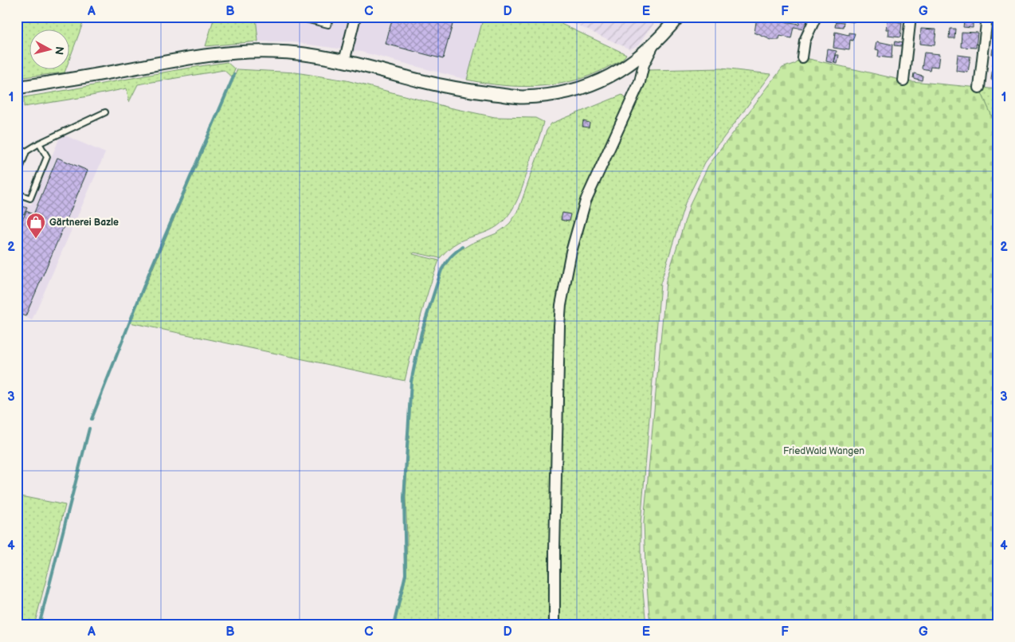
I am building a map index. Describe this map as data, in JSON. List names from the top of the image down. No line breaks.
{"parks":["FriedWald Wangen"],"places":{"shop":["Gärtnerei Bazle"]},"north":"right","grid":{"columns":["A","B","C","D","E","F","G"],"rows":["1","2","3","4"]}}
